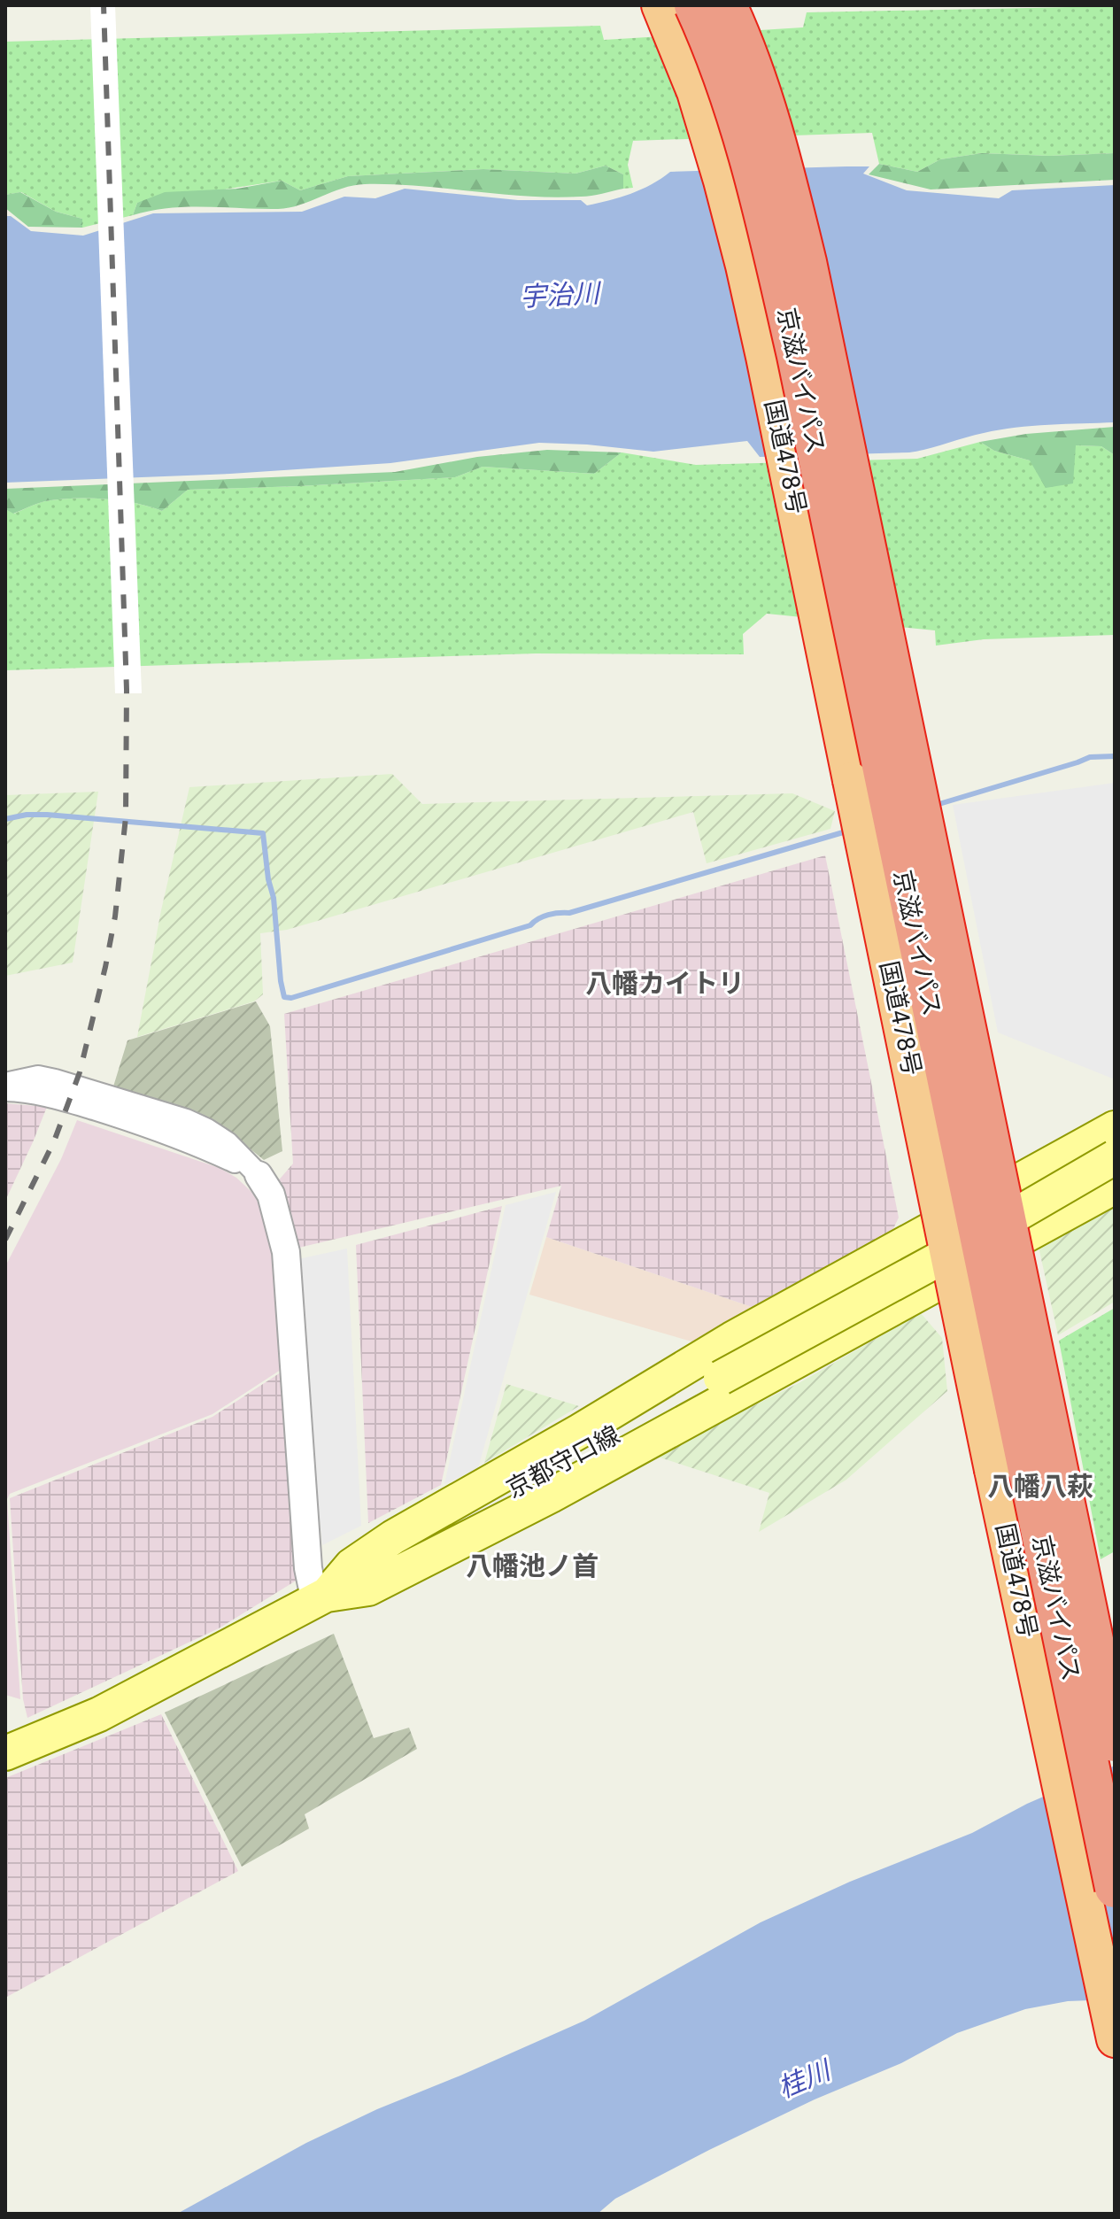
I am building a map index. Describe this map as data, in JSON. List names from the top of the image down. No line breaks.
{"streets":{"highway":["京滋バイパス","国道478号"],"main road":["京都守口線"]},"crossings":[["国道478号","京都守口線"]],"districts":["八幡カイトリ","八幡八萩","八幡池ノ首"],"water":["宇治川","桂川"]}
